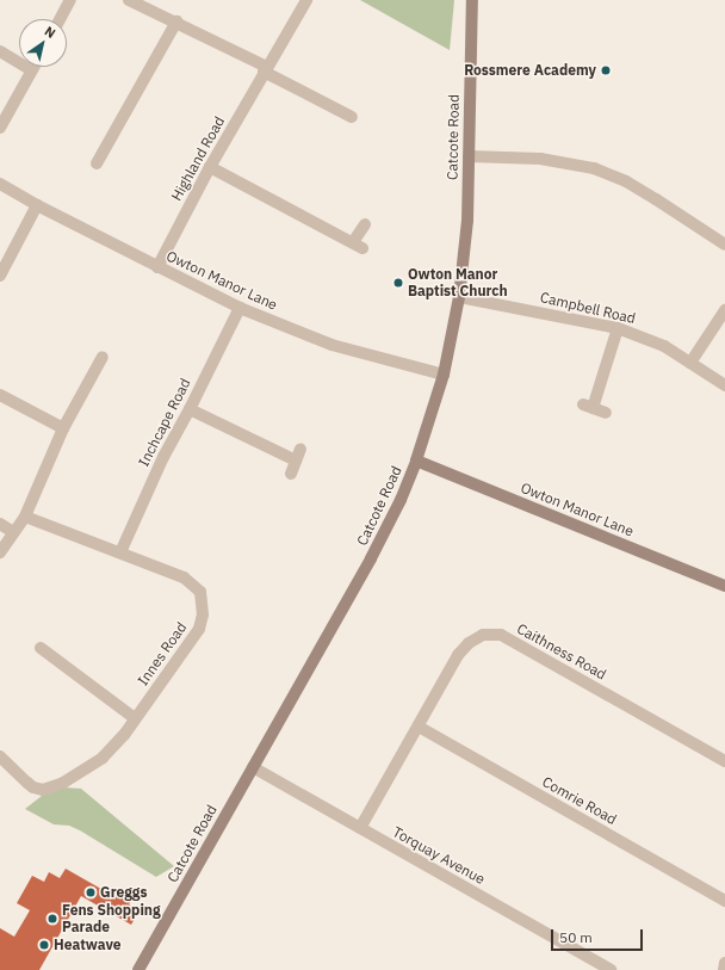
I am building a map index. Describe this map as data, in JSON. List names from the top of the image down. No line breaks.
{"streets":{"street":["Catcote Road","Highland Road","Owton Manor Lane","Campbell Road","Inchcape Road","Caithness Road","Innes Road","Comrie Road","Torquay Avenue"]},"crossings":[["Catcote Road","Owton Manor Lane"],["Catcote Road","Campbell Road"],["Catcote Road","Torquay Avenue"],["Highland Road","Owton Manor Lane"],["Owton Manor Lane","Inchcape Road"],["Inchcape Road","Innes Road"],["Caithness Road","Comrie Road"],["Caithness Road","Torquay Avenue"]],"places":["Rossmere Academy","Owton Manor Baptist Church","Greggs","Fens Shopping Parade","Heatwave"],"scale_bar":"50 m","north":"top right"}
